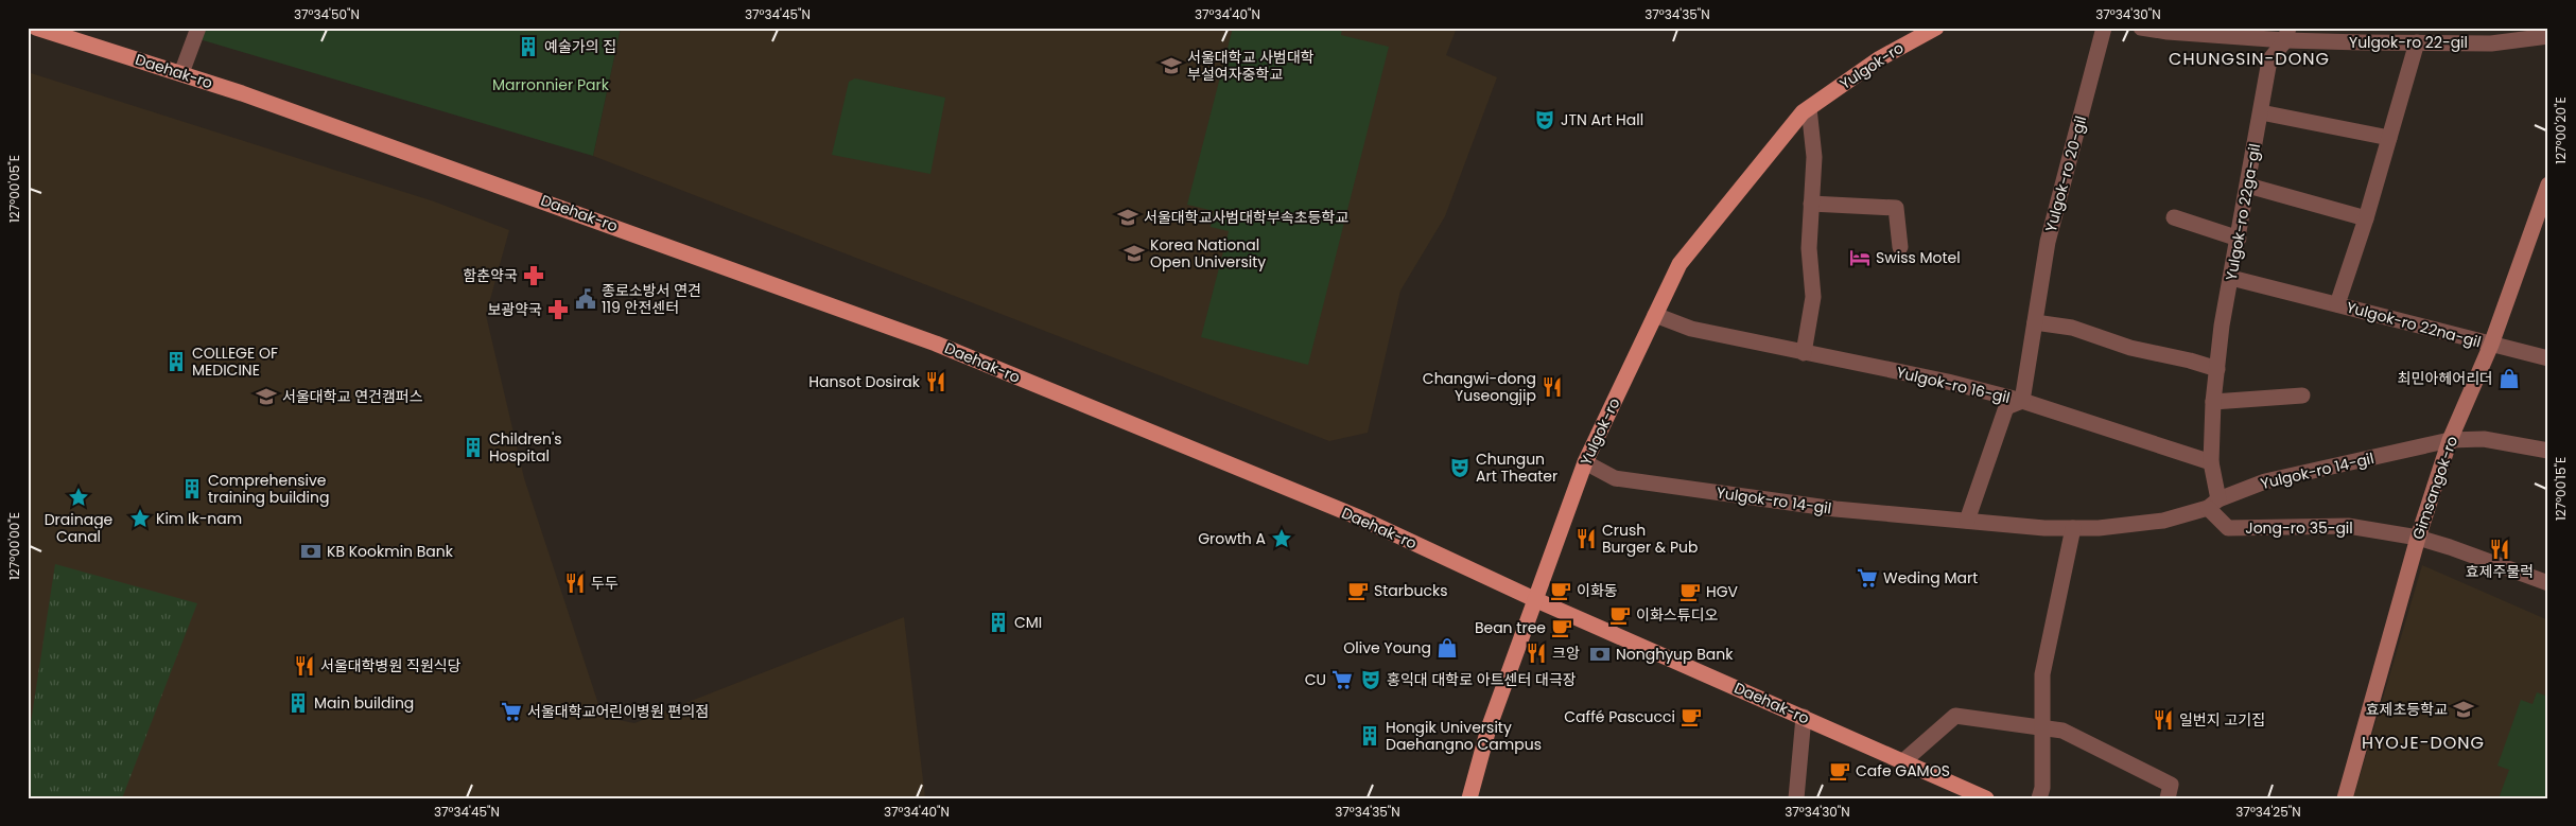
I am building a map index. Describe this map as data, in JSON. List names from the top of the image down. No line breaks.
{"streets":{"main road":["Yulgok-ro","Daehak-ro"],"street":["Yulgok-ro 22-gil","Yulgok-ro 20-gil","Yulgok-ro 22ga-gil","Yulgok-ro 22na-gil","Yulgok-ro 16-gil","Yulgok-ro 14-gil","Gimsangok-ro","Jong-ro 35-gil"]},"crossings":[["Yulgok-ro 22-gil","Yulgok-ro 22ga-gil"],["Yulgok-ro 22-gil","Yulgok-ro 22na-gil"],["Yulgok-ro","Daehak-ro"],["Yulgok-ro","Yulgok-ro 16-gil"],["Yulgok-ro","Yulgok-ro 14-gil"],["Yulgok-ro 20-gil","Yulgok-ro 16-gil"],["Yulgok-ro 22ga-gil","Yulgok-ro 22na-gil"],["Yulgok-ro 22ga-gil","Yulgok-ro 16-gil"],["Yulgok-ro 22na-gil","Gimsangok-ro"],["Yulgok-ro 14-gil","Gimsangok-ro"],["Yulgok-ro 14-gil","Jong-ro 35-gil"],["Gimsangok-ro","Jong-ro 35-gil"]],"districts":["CHUNGSIN-DONG","HYOJE-DONG"],"parks":["Marronnier Park"],"places":{"building":["예술가의 집","COLLEGE OF MEDICINE","Children's Hospital","Comprehensive training building","CMI","Main building","Hongik University Daehangno Campus"],"school or university":["서울대학교 사범대학 부설여자중학교","서울대학교사범대학부속초등학교","Korea National Open University","서울대학교 연건캠퍼스","효제초등학교"],"theatre":["JTN Art Hall","Chungun Art Theater","홍익대 대학로 아트센터 대극장"],"hotel":["Swiss Motel"],"pharmacy":["함춘약국","보광약국"],"public building":["종로소방서 연견 119 안전센터"],"shop":["최민아헤어리더","Olive Young"],"restaurant":["Hansot Dosirak","Changwi-dong Yuseongjip","Crush Burger & Pub","효제주물럭","두두","크앙","서울대학병원 직원식당","일번지 고기집"],"place":["Drainage Canal","Kim Ik-nam","Growth A"],"bank":["KB Kookmin Bank","Nonghyup Bank"],"supermarket":["Weding Mart","CU","서울대학교어린이병원 편의점"],"cafe":["Starbucks","이화동","HGV","이화스튜디오","Bean tree","Caffé Pascucci","Cafe GAMOS"]},"coordinates":["37°34'50\"N","37°34'45\"N","37°34'40\"N","37°34'35\"N","37°34'30\"N","127°00'20\"E","127°00'05\"E","127°00'15\"E","127°00'00\"E","37°34'25\"N"]}
